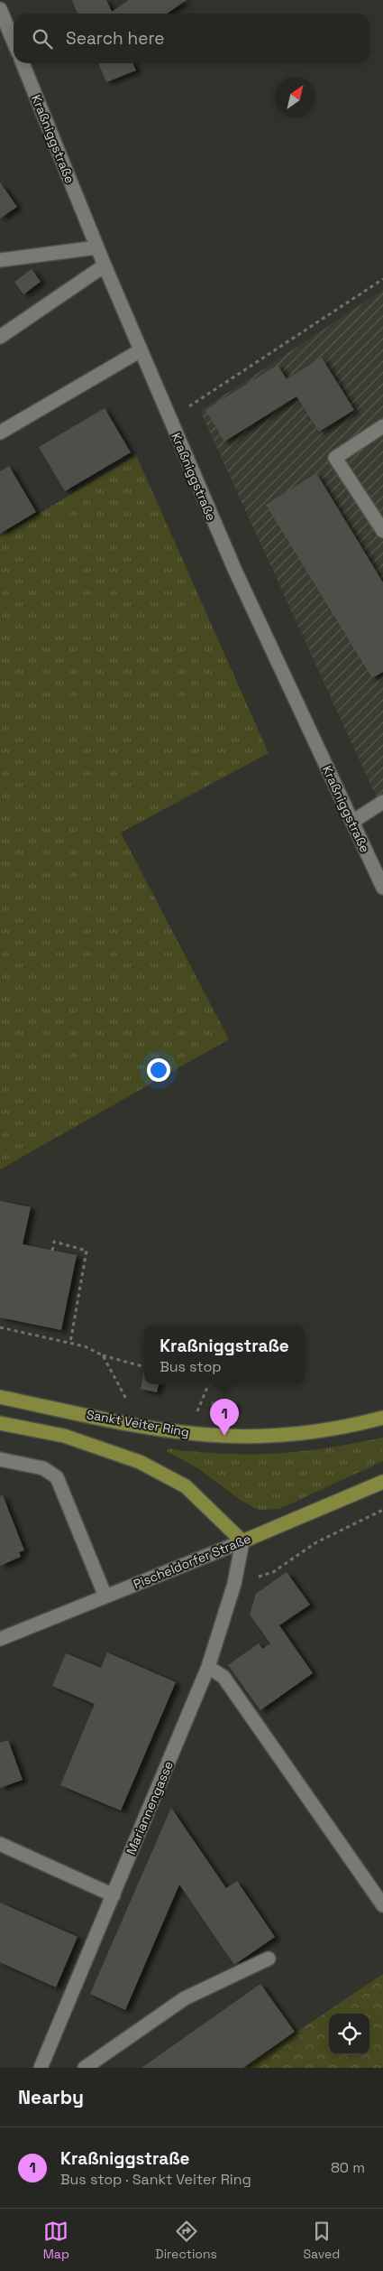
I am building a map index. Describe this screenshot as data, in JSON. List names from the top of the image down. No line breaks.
{"streets":{"main road":["Sankt Veiter Ring","Pischeldorfer Straße"],"street":["Kraßniggstraße","Mariannengasse"]},"crossings":[["Pischeldorfer Straße","Mariannengasse"]],"north":"top right","page":{"search":"Search here","popup":["Kraßniggstraße","Bus stop"],"pins":"1","heading":"Nearby","list":[{"mark":"1","name":"Kraßniggstraße","note":"Bus stop · Sankt Veiter Ring","value":"80 m"}],"nav":["Map","Directions","Saved"]}}
